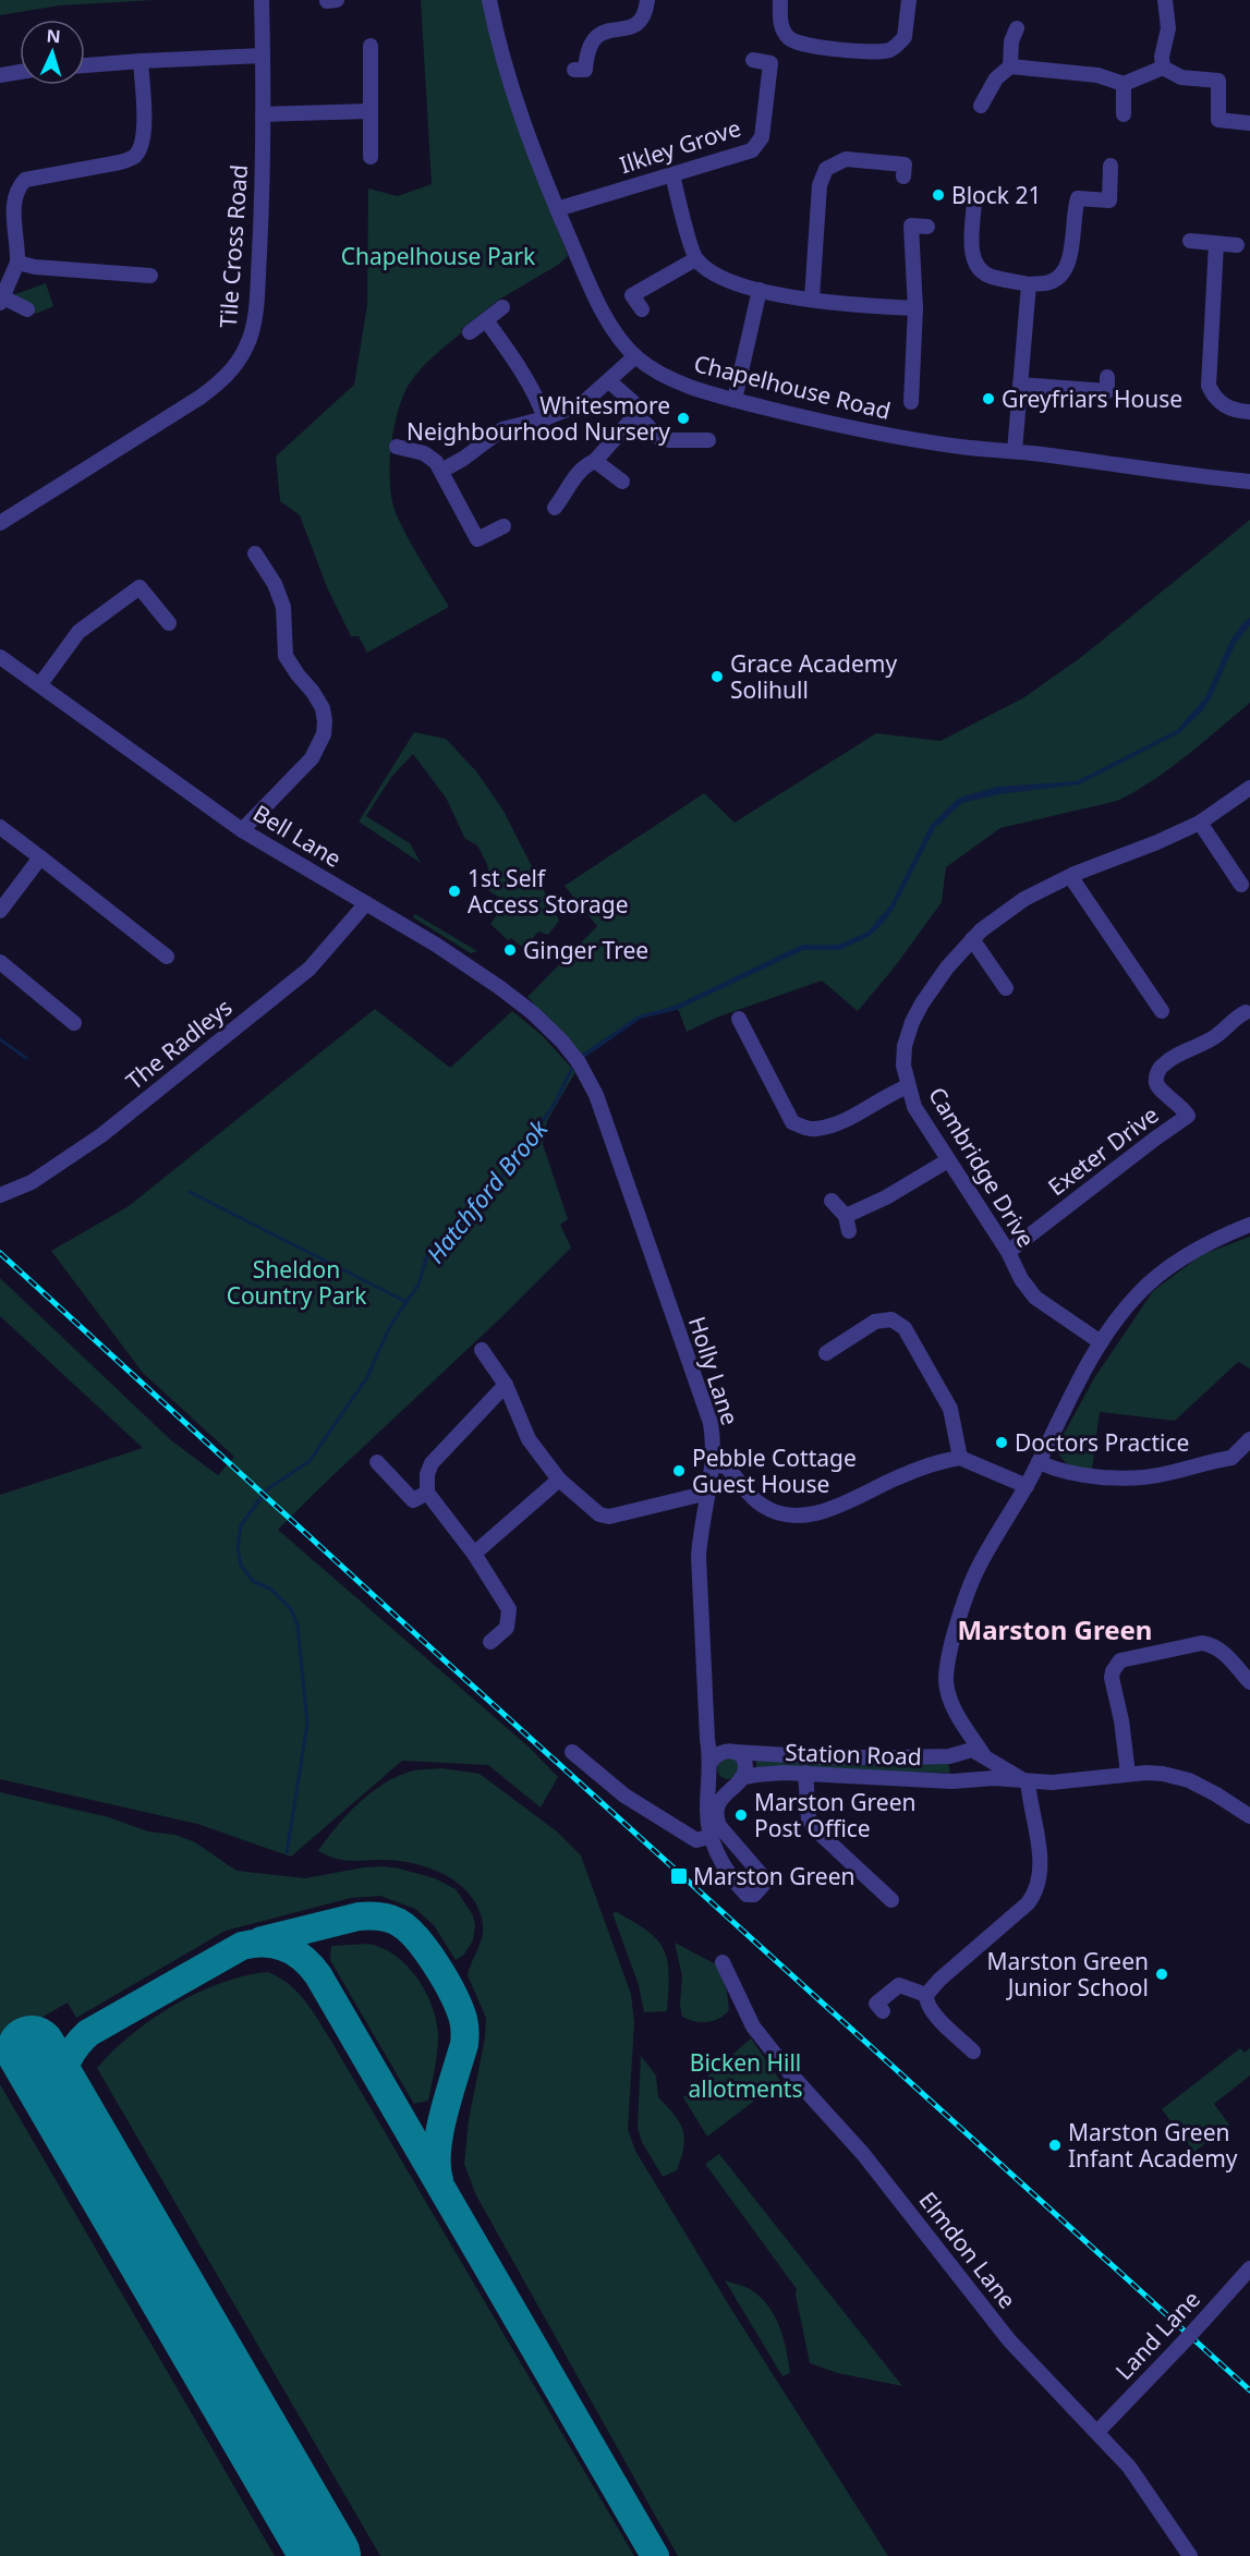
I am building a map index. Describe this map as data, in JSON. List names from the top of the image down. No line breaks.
{"streets":{"street":["Ilkley Grove","Tile Cross Road","Chapelhouse Road","Bell Lane","The Radleys","Exeter Drive","Cambridge Drive","Holly Lane","Station Road","Elmdon Lane","Land Lane"]},"crossings":[["Ilkley Grove","Chapelhouse Road"],["Bell Lane","The Radleys"],["Bell Lane","Holly Lane"],["Exeter Drive","Cambridge Drive"],["Holly Lane","Station Road"],["Elmdon Lane","Land Lane"]],"districts":["Marston Green"],"water":["Hatchford Brook"],"parks":["Chapelhouse Park","Sheldon Country Park","Bicken Hill allotments"],"places":{"other":["Block 21","Greyfriars House","Whitesmore Neighbourhood Nursery","Grace Academy Solihull","1st Self Access Storage","Ginger Tree","Doctors Practice","Pebble Cottage Guest House","Marston Green Post Office","Marston Green Junior School","Marston Green Infant Academy"],"transit":["Marston Green"]},"north":"top"}
